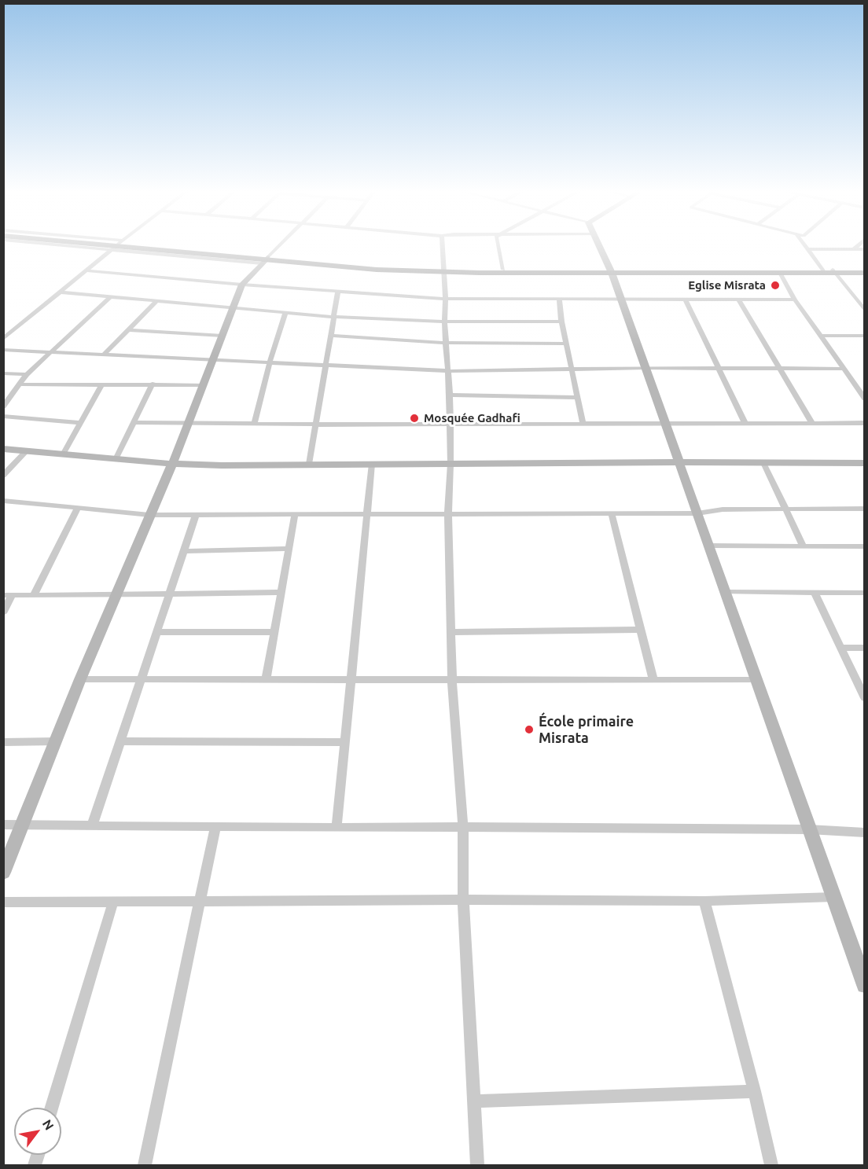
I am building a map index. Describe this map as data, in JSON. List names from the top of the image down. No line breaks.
{"places":["Eglise Misrata","Mosquée Gadhafi","École primaire Misrata"],"north":"top right"}
